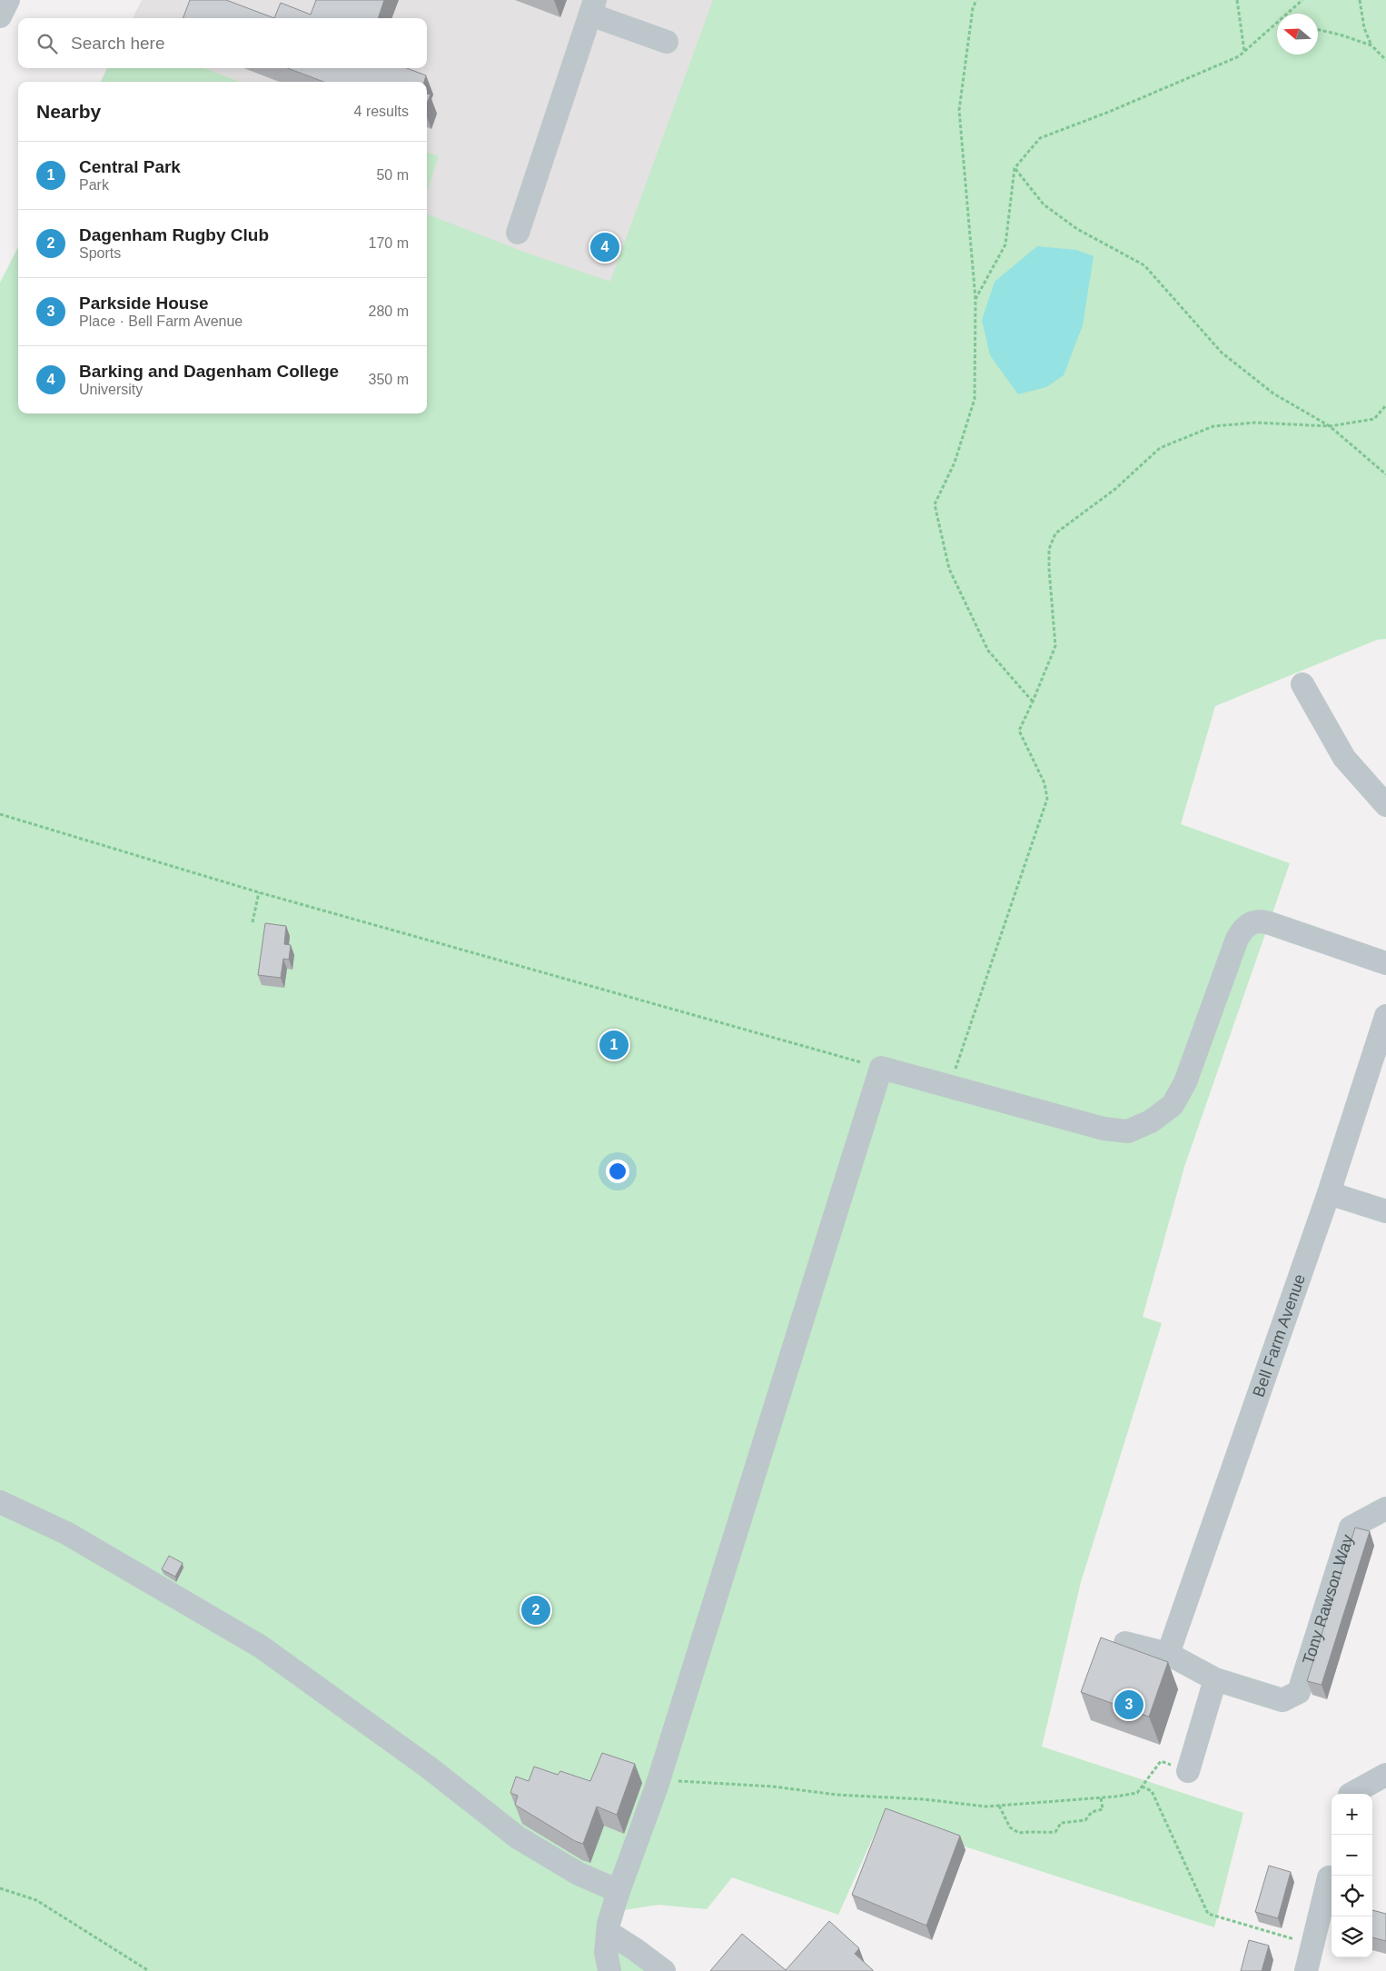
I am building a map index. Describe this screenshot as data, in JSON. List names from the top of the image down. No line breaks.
{"streets":{"street":["Bell Farm Avenue","Tony Rawson Way"]},"north":"left","page":{"search":"Search here","heading":["Nearby","4 results"],"list":[{"mark":"1","name":"Central Park","note":"Park","value":"50 m"},{"mark":"2","name":"Dagenham Rugby Club","note":"Sports","value":"170 m"},{"mark":"3","name":"Parkside House","note":"Place · Bell Farm Avenue","value":"280 m"},{"mark":"4","name":"Barking and Dagenham College","note":"University","value":"350 m"}],"pins":["4","1","2","3"],"map_buttons":["+","−"]}}
